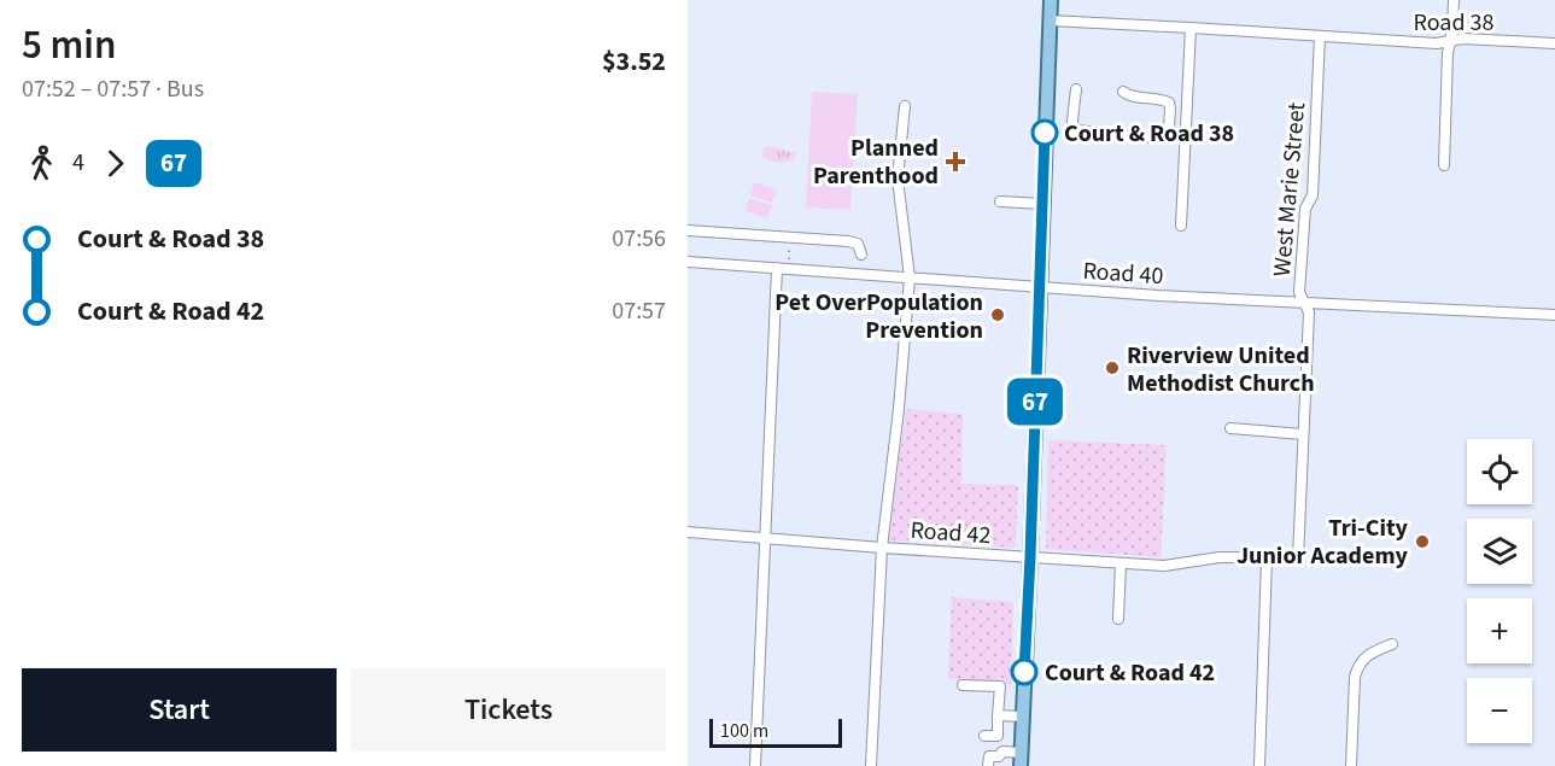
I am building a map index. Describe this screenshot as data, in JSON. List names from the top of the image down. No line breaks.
{"streets":{"street":["Road 38","West Marie Street","Road 40","Road 42"]},"crossings":[["Road 38","West Marie Street"],["West Marie Street","Road 40"],["West Marie Street","Road 42"]],"places":{"other":["Court & Road 38","Pet OverPopulation Prevention","Riverview United Methodist Church","Tri-City Junior Academy","Court & Road 42"],"health":["Planned Parenthood"]},"lines":["bus line 67"],"scale_bar":"100 m","page":{"heading":["5 min","07:52 – 07:57 · Bus","$3.52"],"on_map":"67","legs":["4","67"],"list":[{"name":"Court & Road 38","value":"07:56"},{"name":"Court & Road 42","value":"07:57"}],"map_buttons":["+","−"],"buttons":["Start","Tickets"],"scale":"100 m"}}
